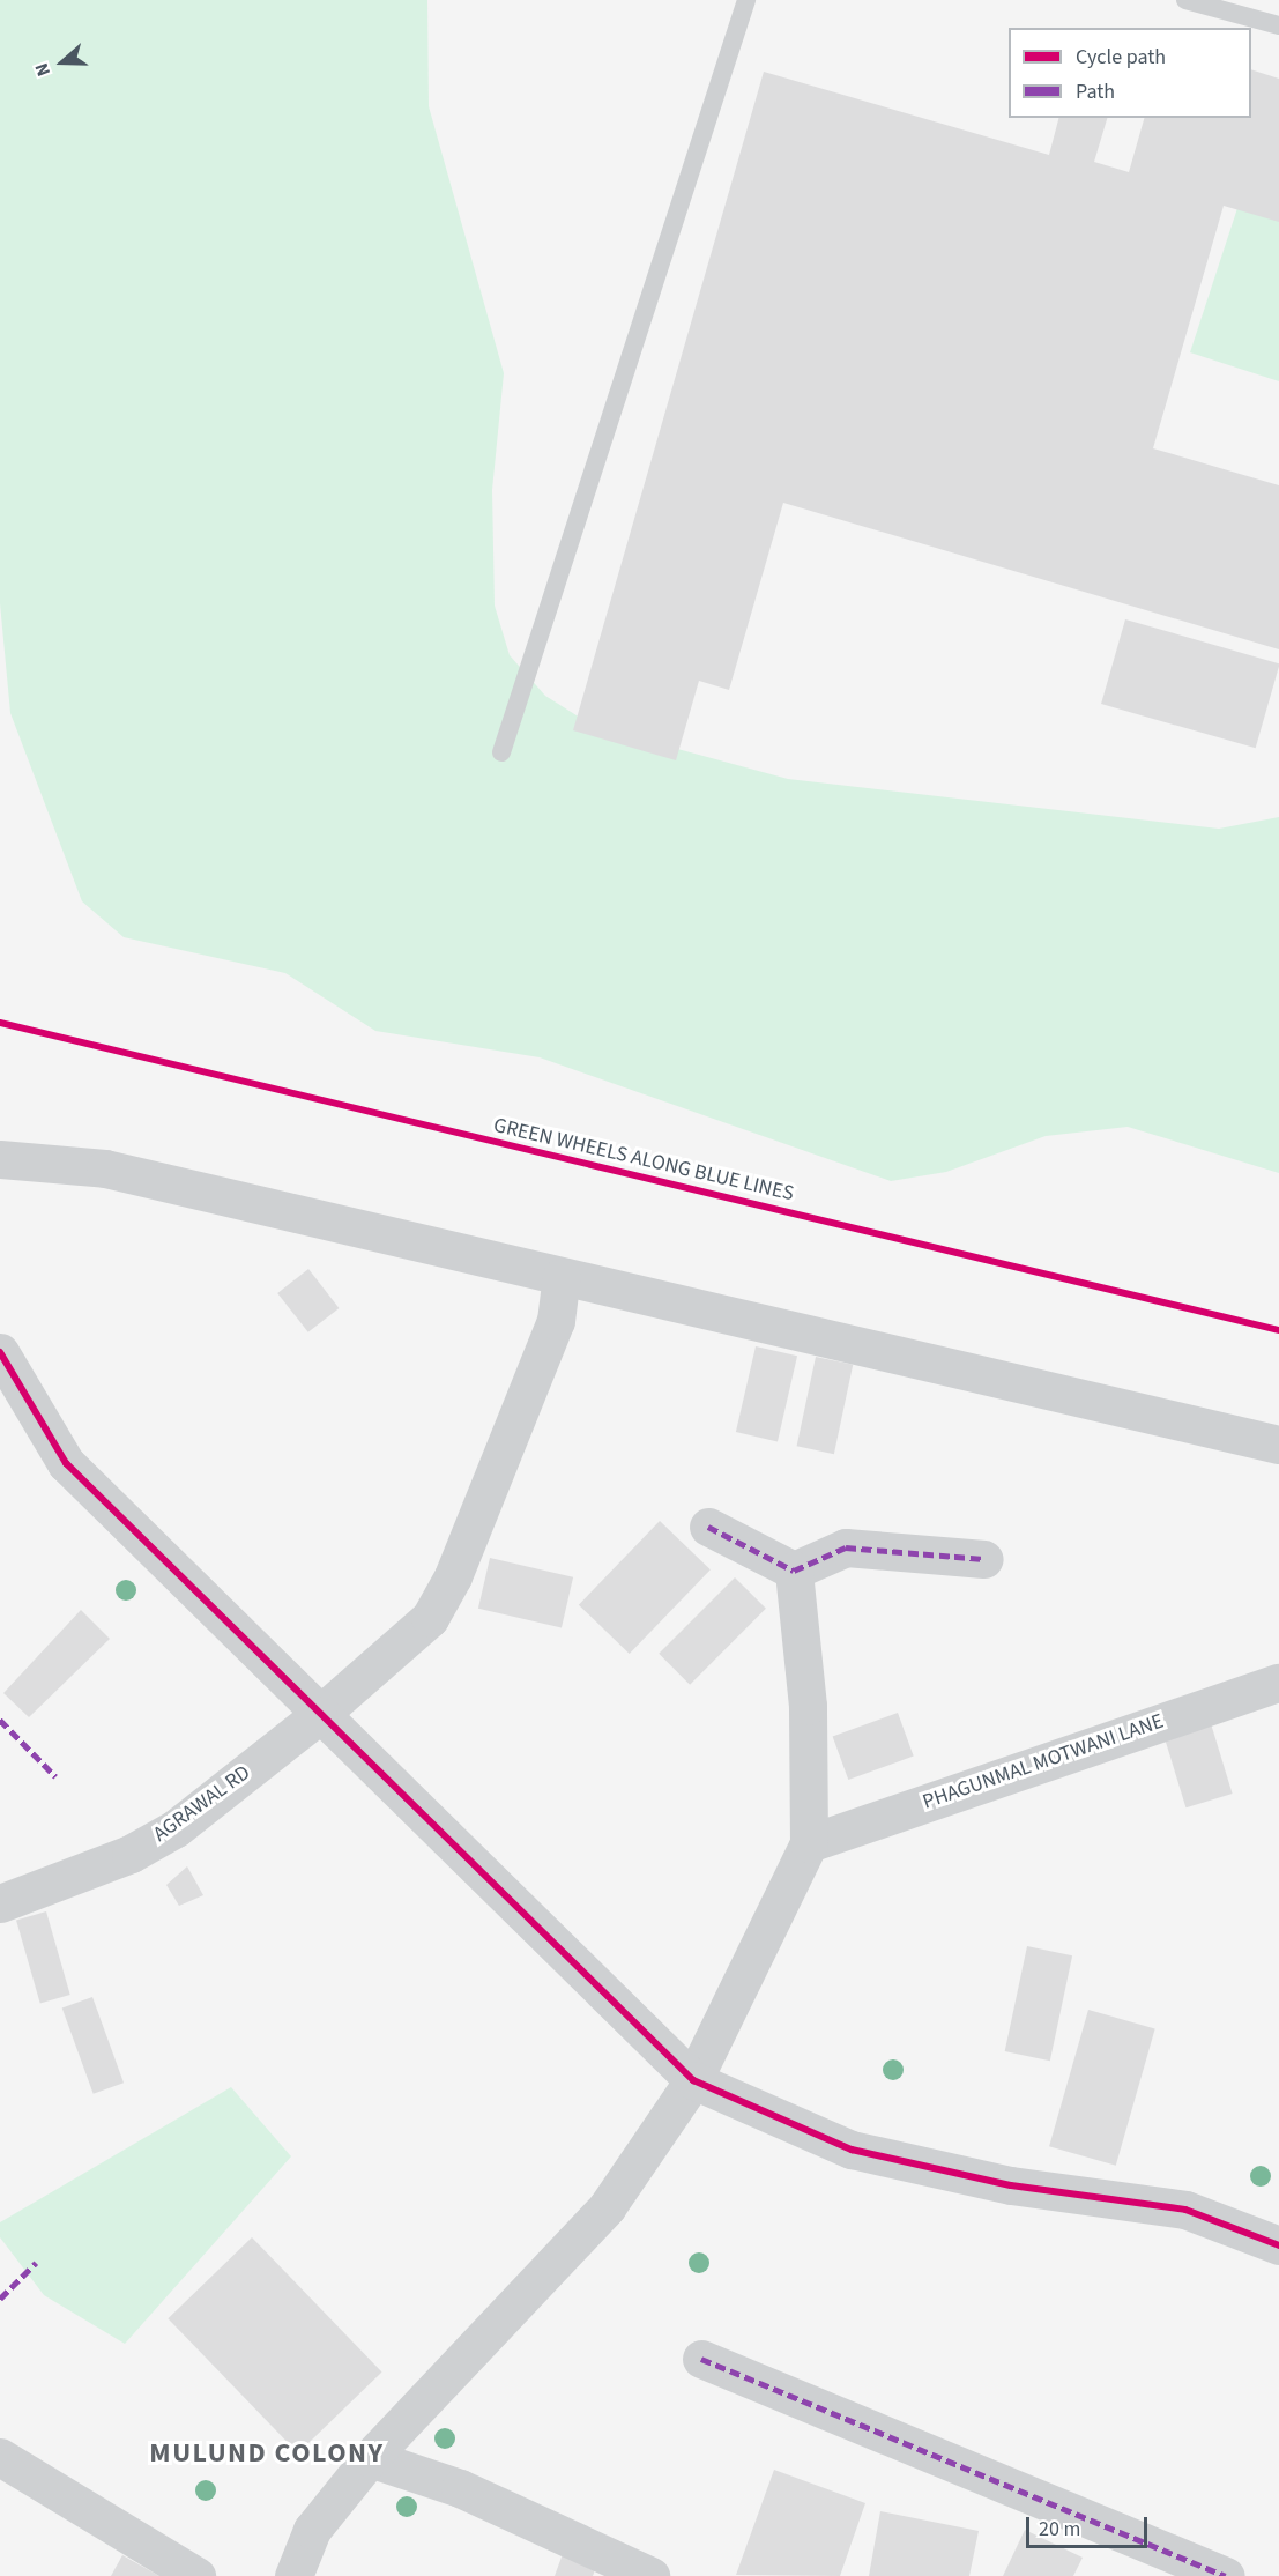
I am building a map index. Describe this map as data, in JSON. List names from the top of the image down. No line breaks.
{"streets":{"street":["PHAGUNMAL MOTWANI LANE","AGRAWAL RD"],"cycle path":["GREEN WHEELS ALONG BLUE LINES"]},"districts":["MULUND COLONY"],"legend":["Cycle path","Path"],"scale_bar":"20 m","north":"left"}
